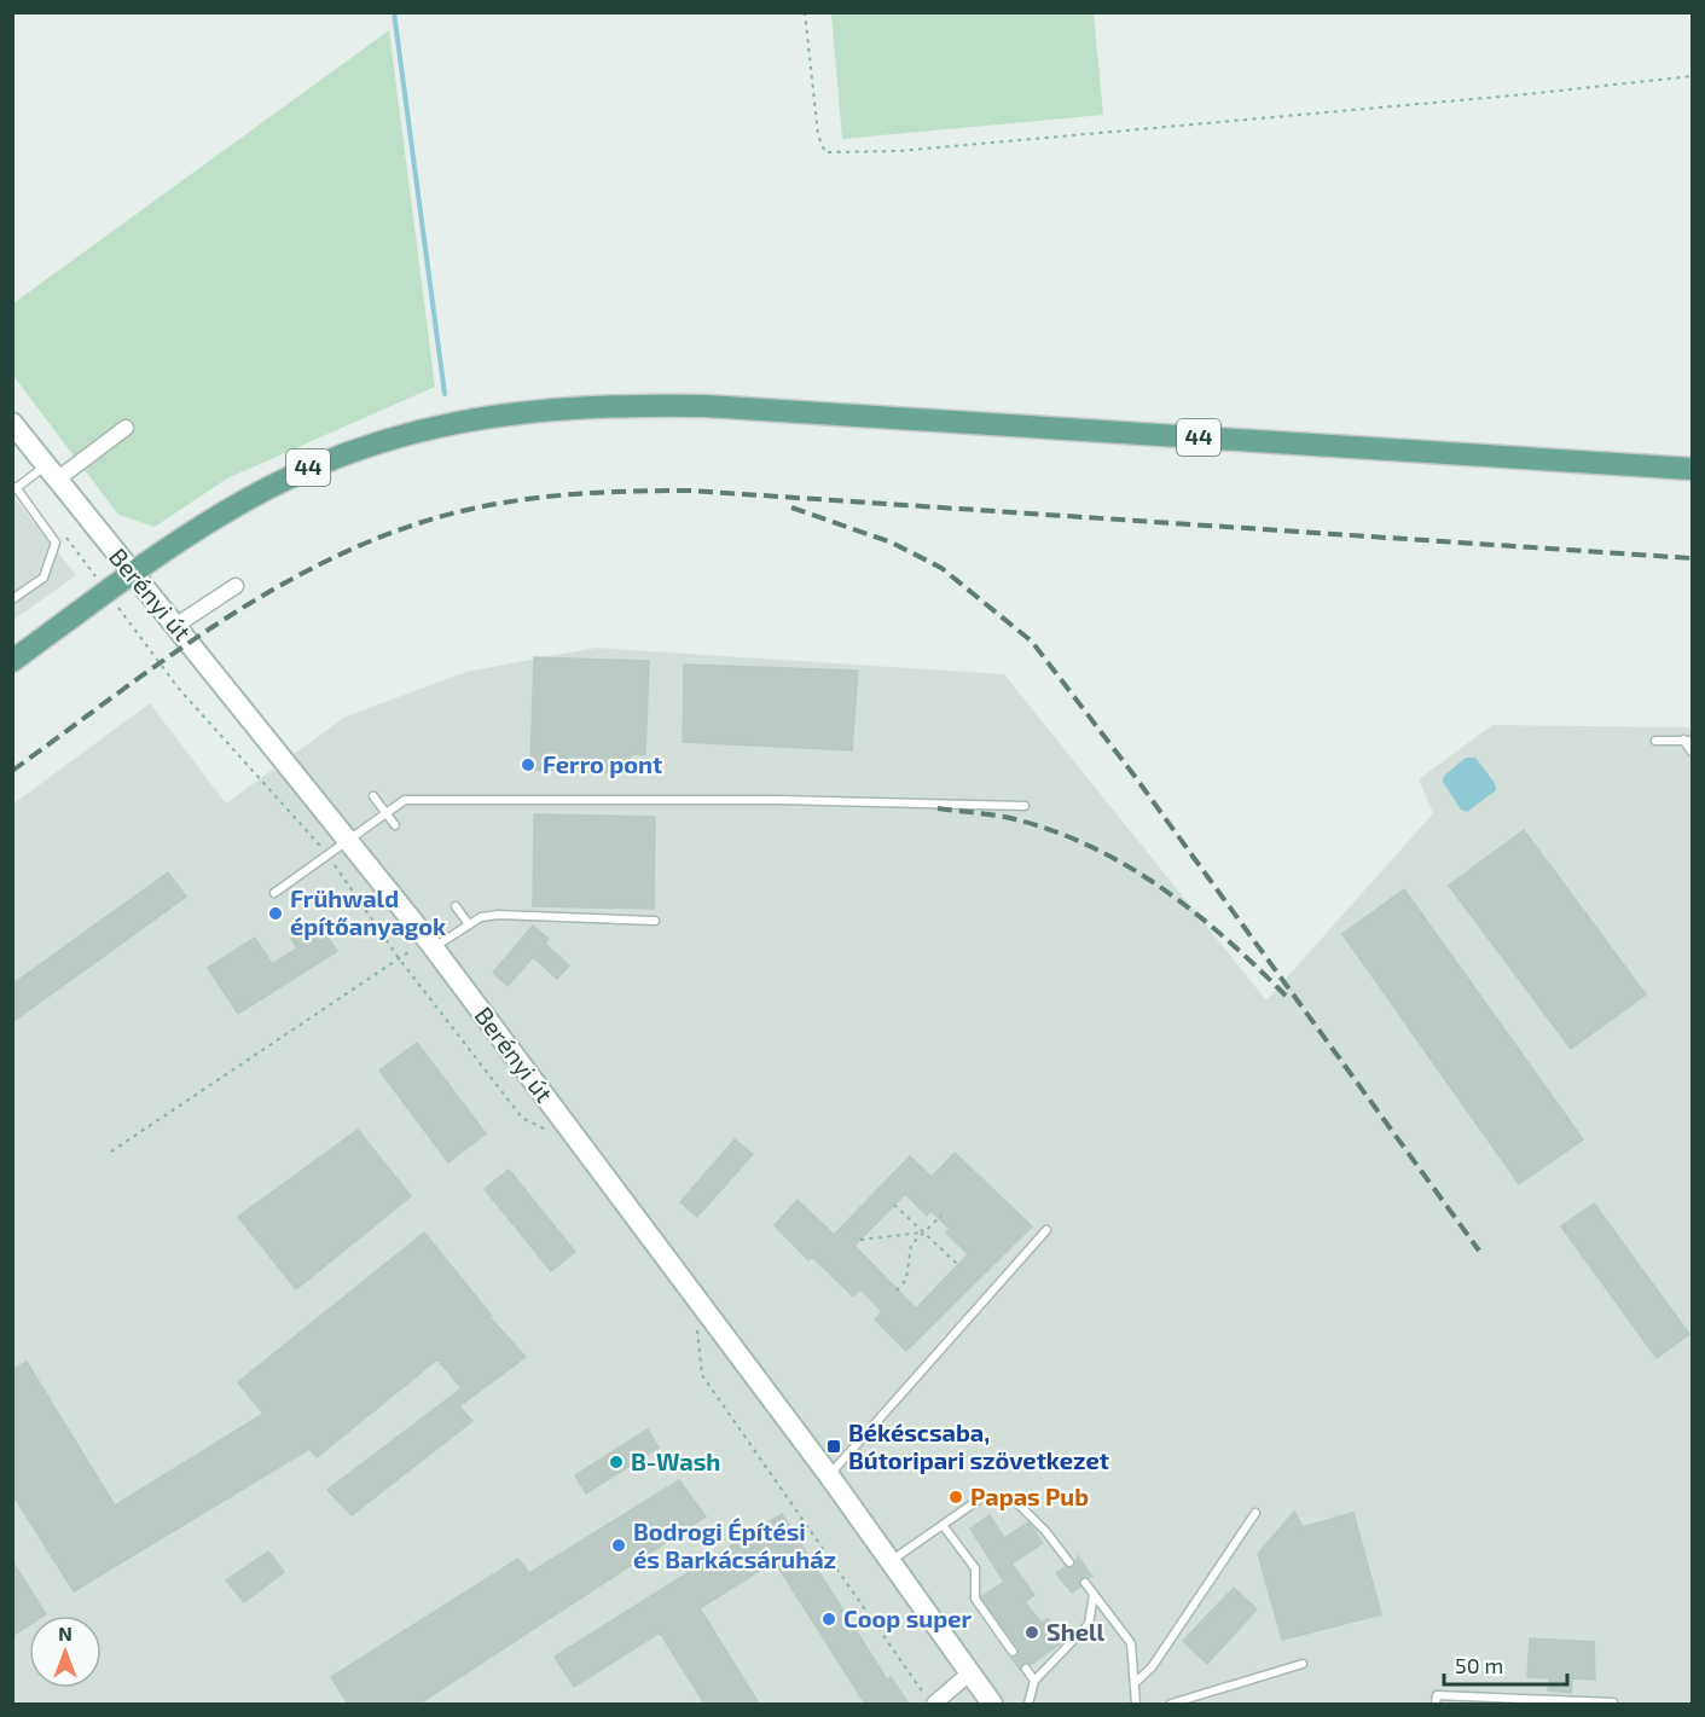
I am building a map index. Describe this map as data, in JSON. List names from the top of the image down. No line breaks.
{"streets":{"main road":["44"],"street":["Berényi út"]},"crossings":[["44","Berényi út"]],"places":{"other":["Ferro pont","Frühwald építőanyagok","B-Wash","Papas Pub","Bodrogi Építési és Barkácsáruház","Coop super","Shell"],"transit":["Békéscsaba, Bútoripari szövetkezet"]},"scale_bar":"50 m","north":"top"}
